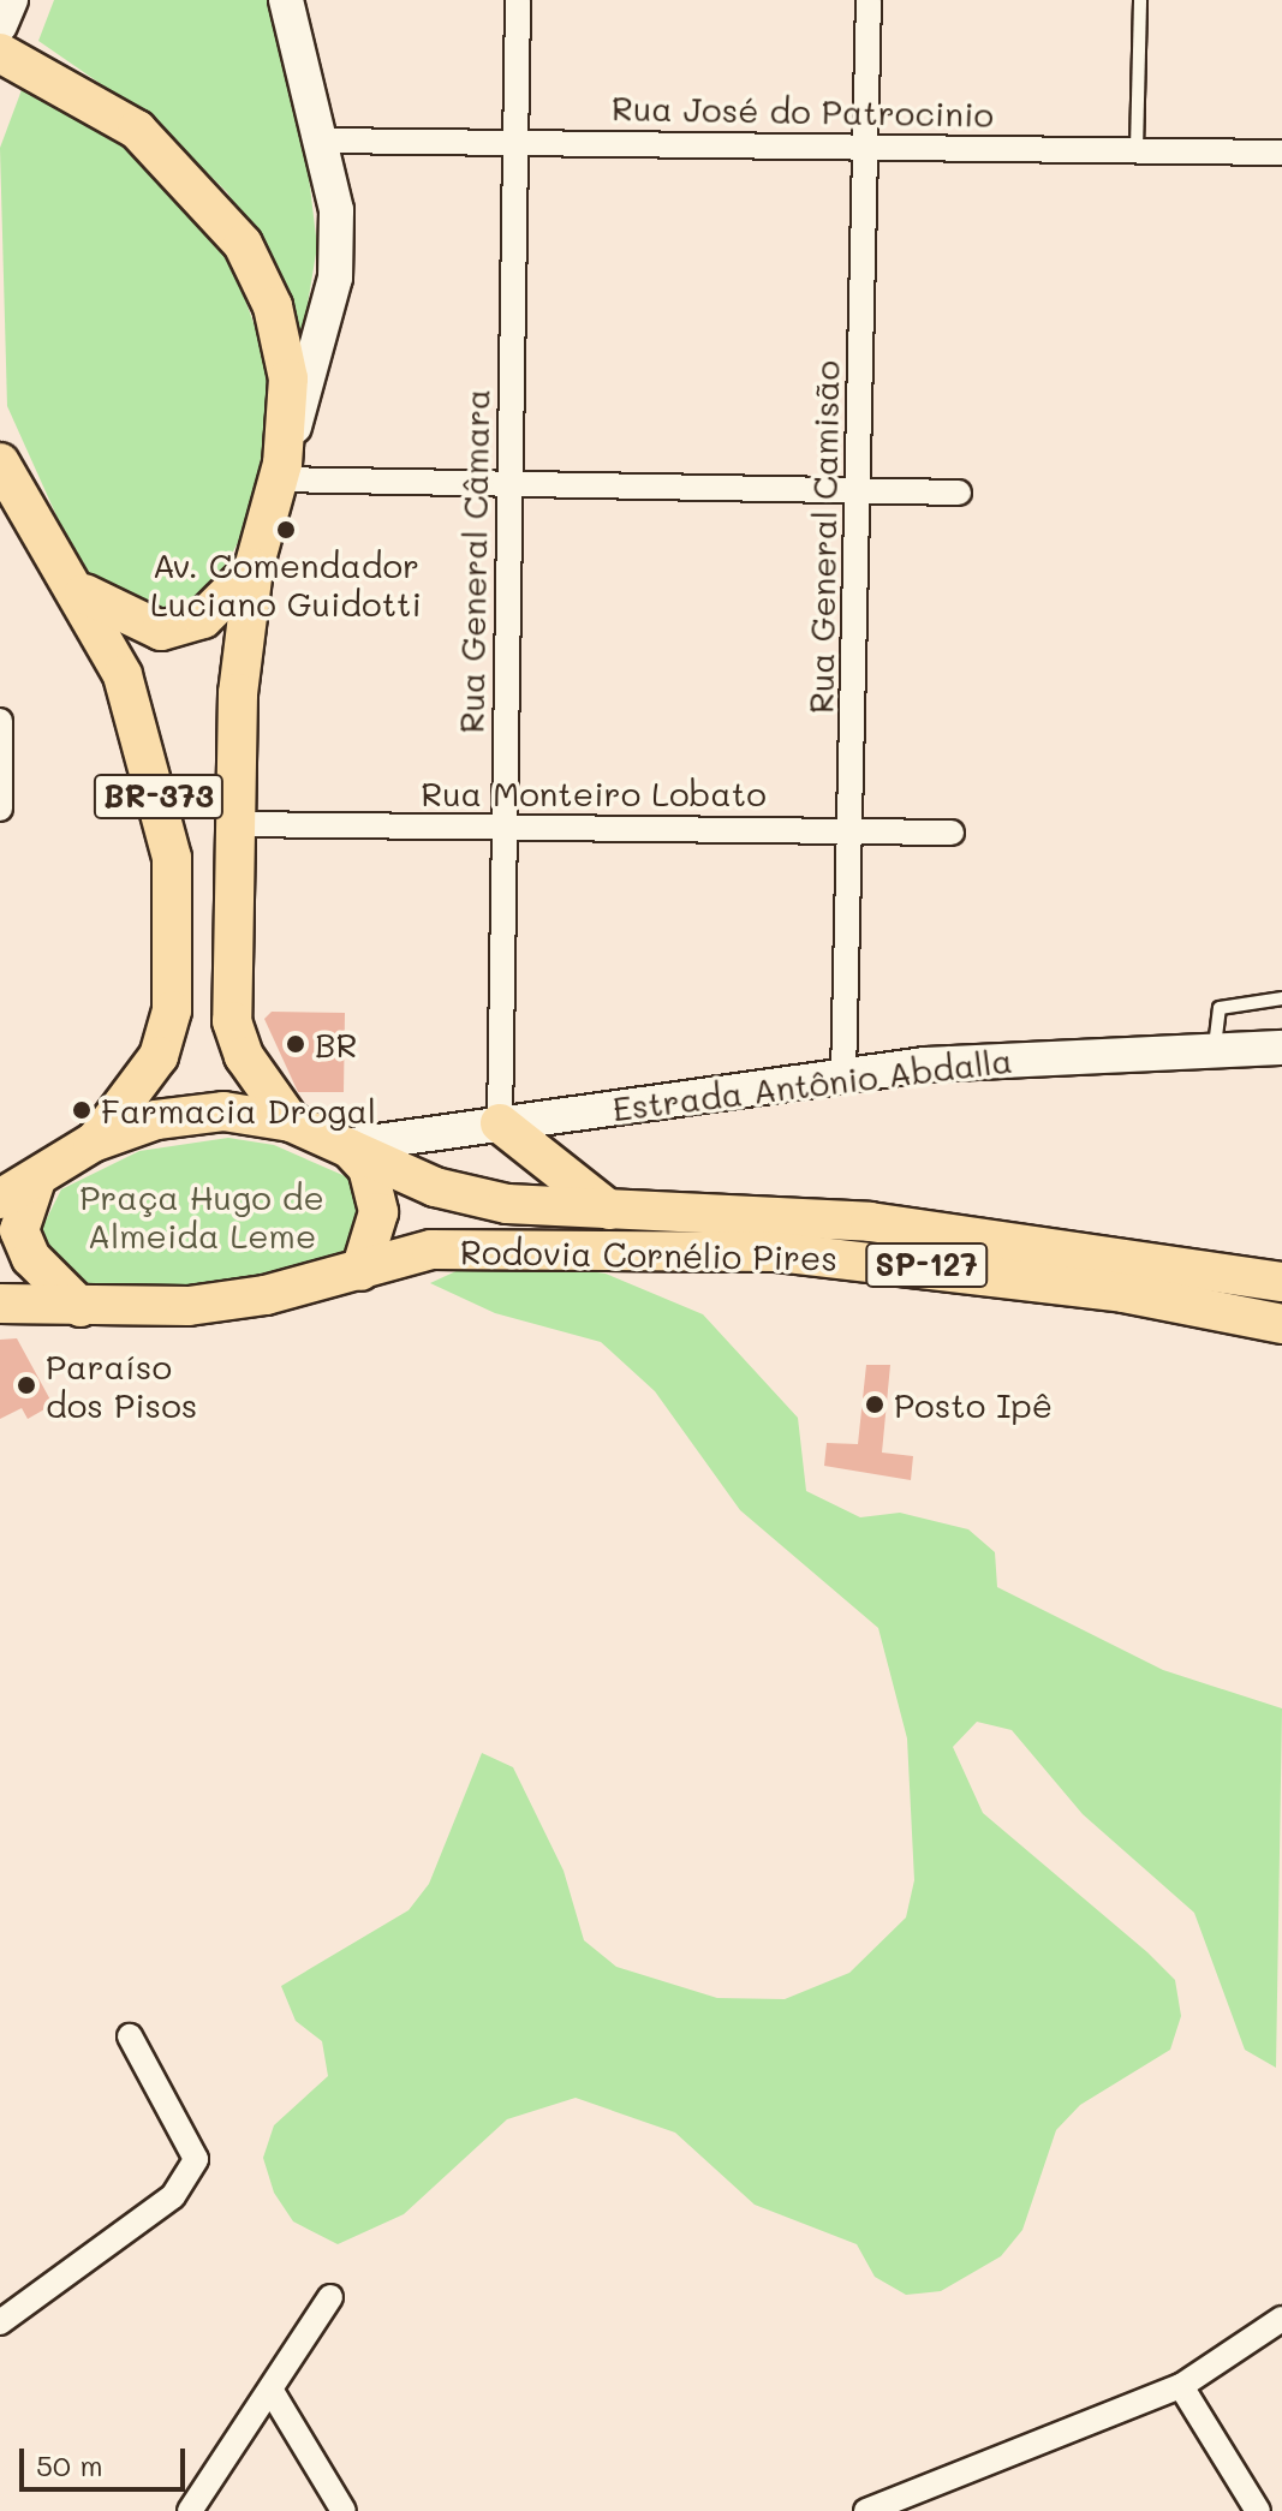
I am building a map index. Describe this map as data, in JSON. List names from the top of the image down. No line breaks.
{"streets":{"main road":["BR-373","Rodovia Cornélio Pires","SP-127"],"street":["Rua José do Patrocinio","Rua General Camisão","Rua General Câmara","Rua Monteiro Lobato","Estrada Antônio Abdalla"]},"crossings":[["Rua José do Patrocinio","Rua General Camisão"],["Rua José do Patrocinio","Rua General Câmara"],["Rua General Camisão","Rua Monteiro Lobato"],["Rua General Camisão","Estrada Antônio Abdalla"],["Rua General Câmara","Rua Monteiro Lobato"],["Rua General Câmara","Estrada Antônio Abdalla"],["Rua Monteiro Lobato","BR-373"],["BR-373","SP-127"],["Estrada Antônio Abdalla","Rodovia Cornélio Pires"],["Estrada Antônio Abdalla","SP-127"],["Rodovia Cornélio Pires","SP-127"]],"parks":["Praça Hugo de Almeida Leme"],"places":["Av. Comendador Luciano Guidotti","BR","Farmacia Drogal","Paraíso dos Pisos","Posto Ipê"],"scale_bar":"50 m"}
